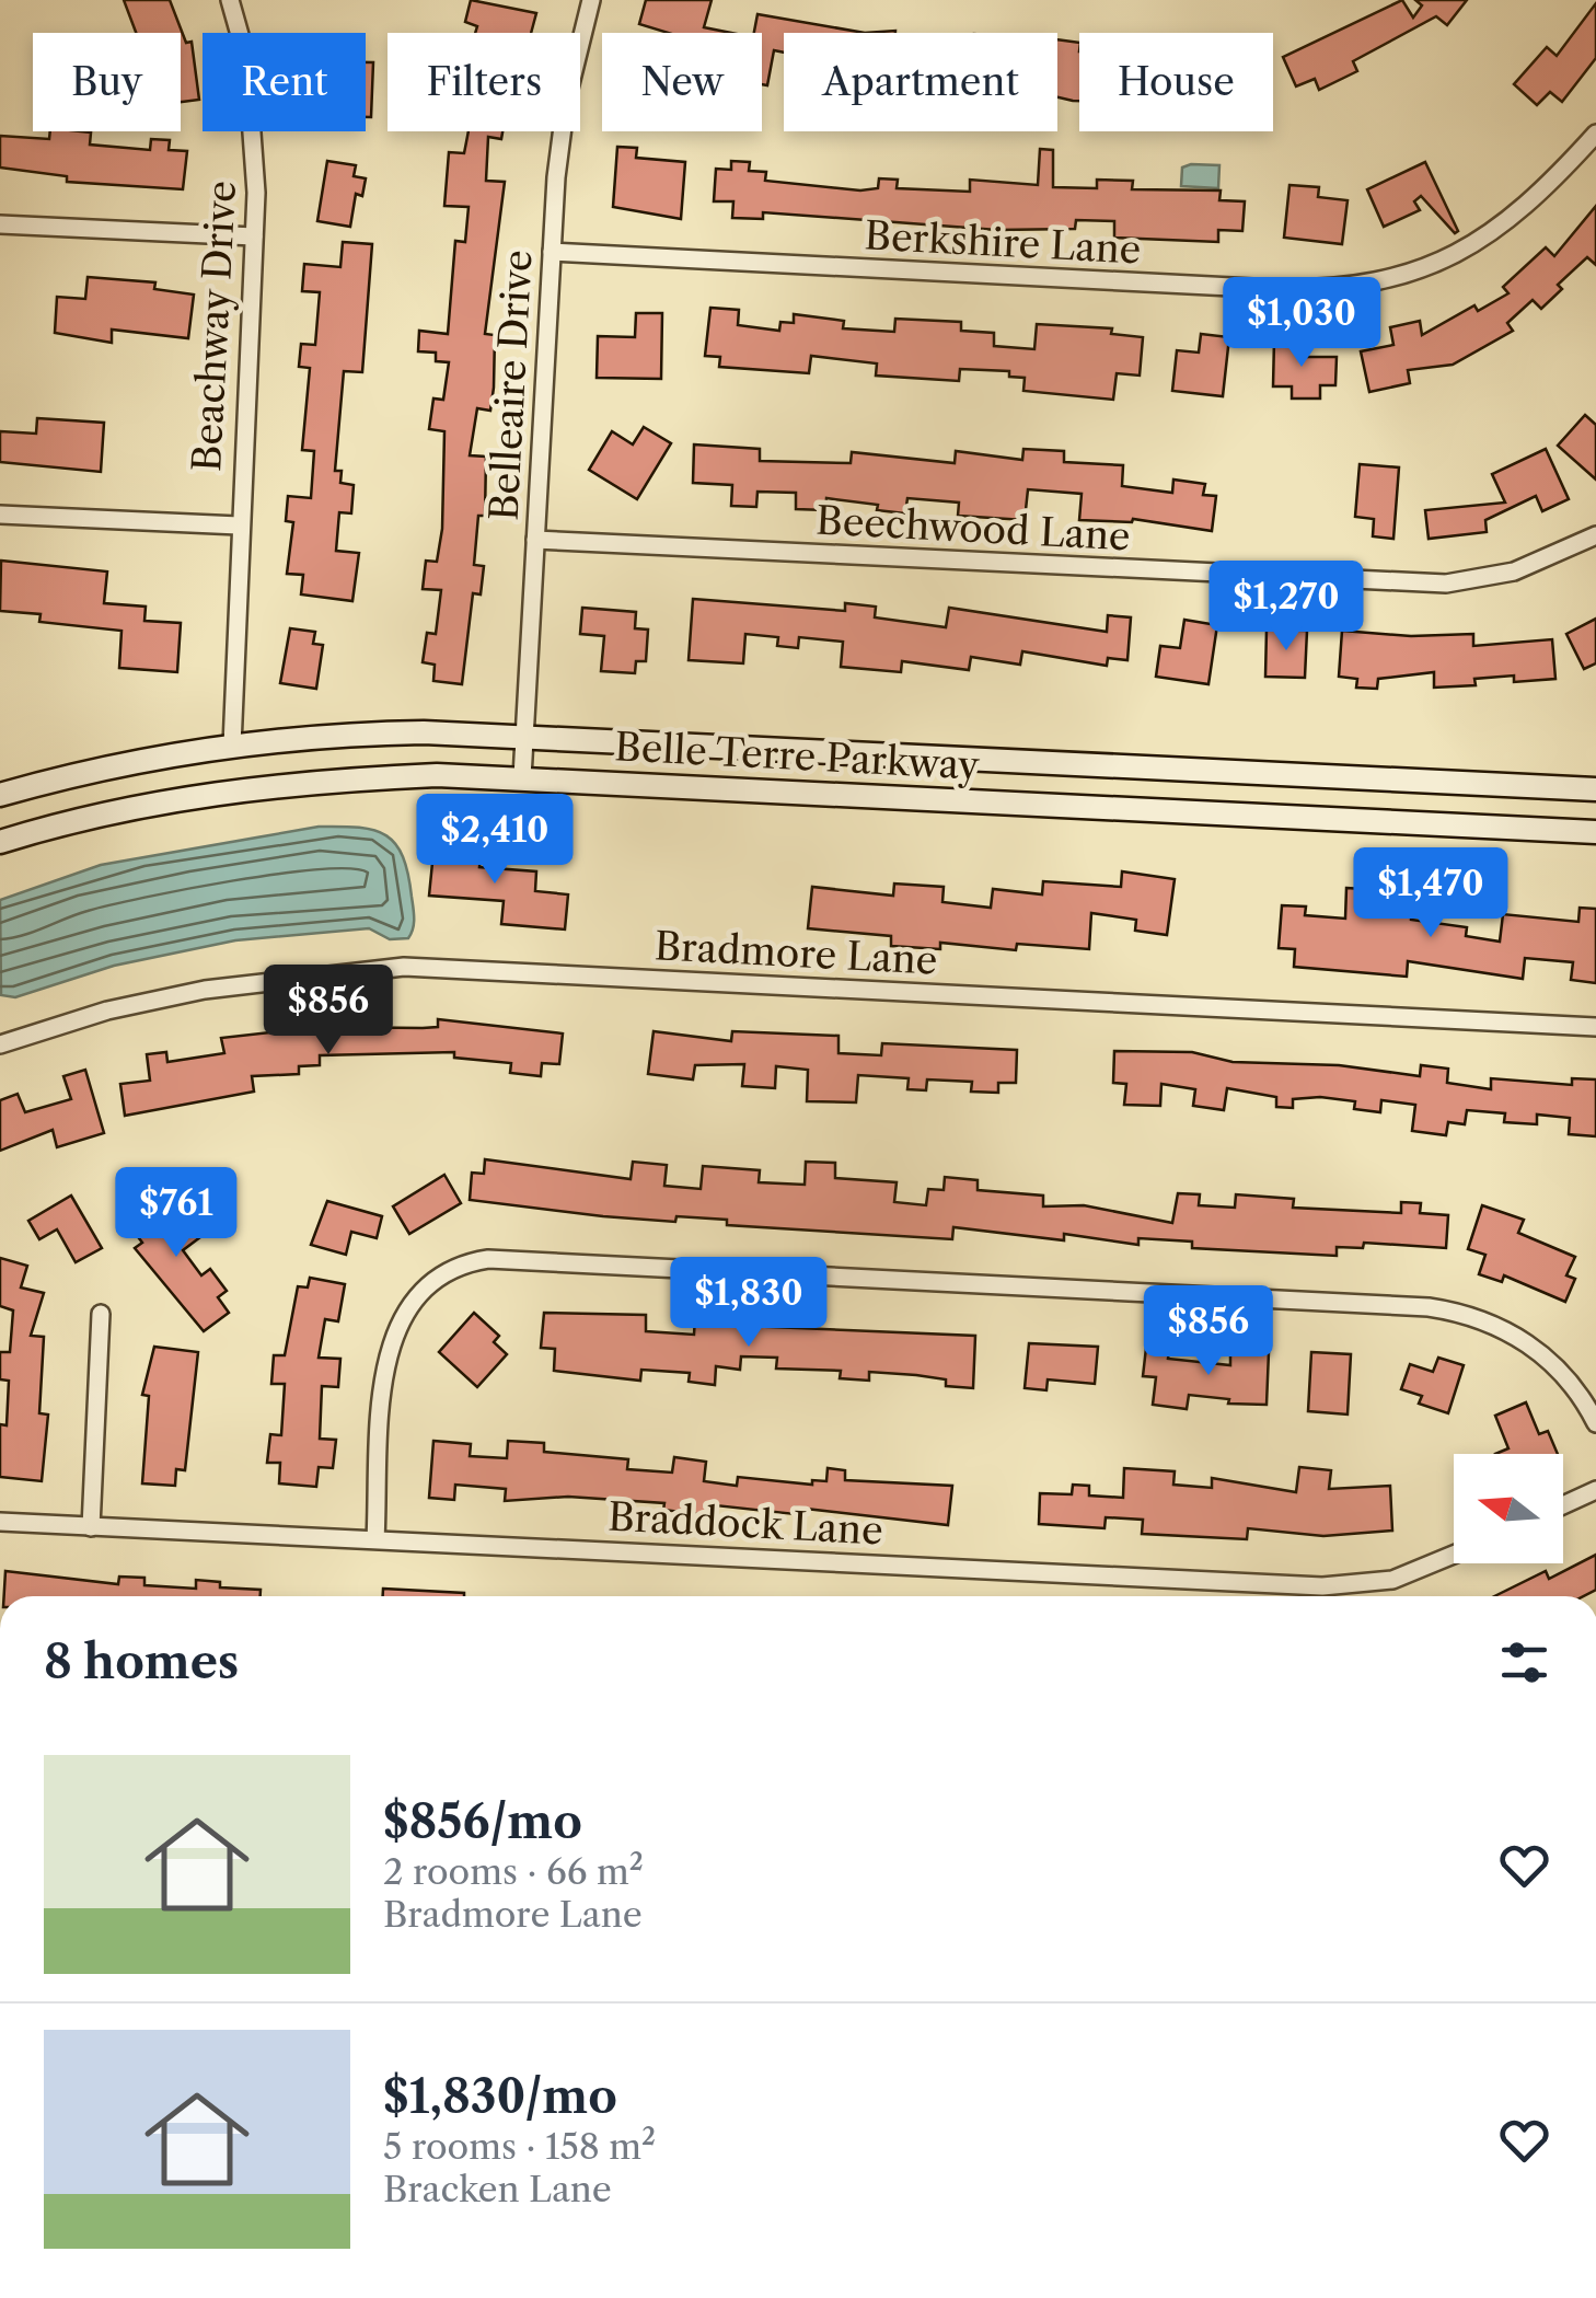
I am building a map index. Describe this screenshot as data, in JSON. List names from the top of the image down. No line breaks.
{"streets":{"main road":["Belle Terre Parkway"],"street":["Berkshire Lane","Beachway Drive","Belleaire Drive","Beechwood Lane","Bradmore Lane","Braddock Lane"]},"crossings":[["Berkshire Lane","Belleaire Drive"],["Beachway Drive","Belle Terre Parkway"],["Belleaire Drive","Beechwood Lane"],["Belleaire Drive","Belle Terre Parkway"]],"north":"left","page":{"chip":["Buy","Rent","Filters","New","Apartment","House"],"price":["$1,030","$1,270","$2,410","$1,470","$856","$761","$1,830","$856"],"heading":"8 homes","list":[{"name":"$856/mo","note":"2 rooms · 66 m² · Bradmore Lane"},{"name":"$1,830/mo","note":"5 rooms · 158 m² · Bracken Lane"}]}}
